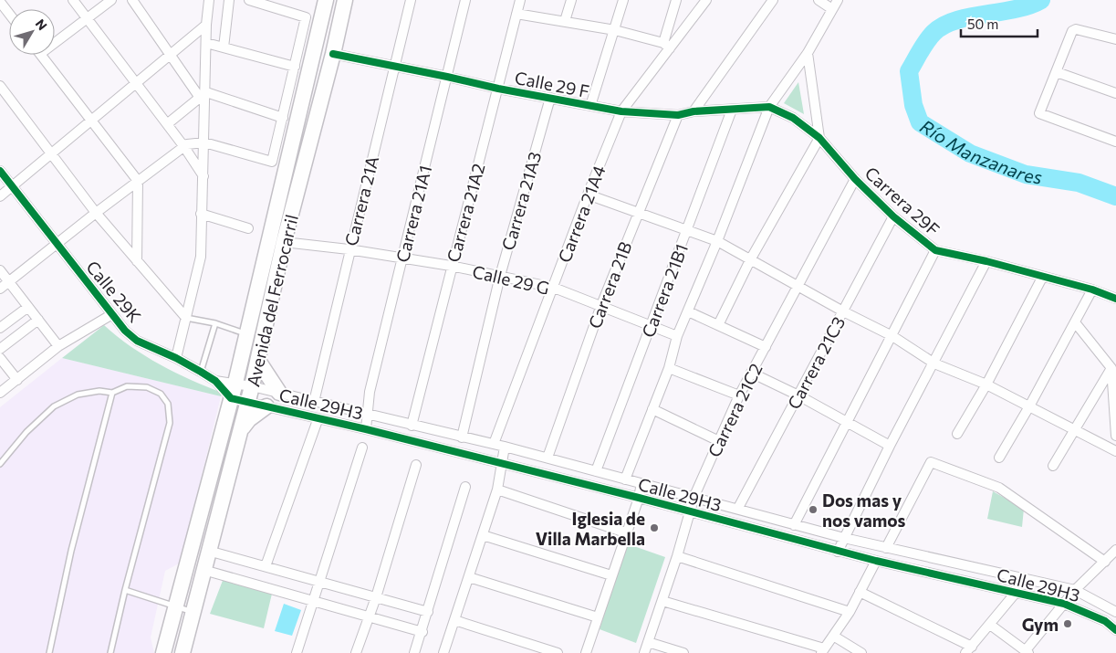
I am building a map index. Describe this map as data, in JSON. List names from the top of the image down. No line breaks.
{"streets":{"main road":["Avenida del Ferrocarril"],"street":["Calle 29 F","Carrera 21A","Carrera 21A3","Carrera 29F","Carrera 21A2","Carrera 21A1","Carrera 21A4","Calle 29 G","Carrera 21B","Carrera 21B1","Calle 29K","Carrera 21C3","Calle 29H3","Carrera 21C2"]},"crossings":[["Calle 29 F","Carrera 21A"],["Calle 29 F","Carrera 21A3"],["Calle 29 F","Carrera 29F"],["Calle 29 F","Carrera 21A2"],["Calle 29 F","Carrera 21A1"],["Calle 29 F","Carrera 21A4"],["Calle 29 F","Carrera 21B"],["Calle 29 F","Carrera 21B1"],["Calle 29 F","Avenida del Ferrocarril"],["Carrera 21A","Calle 29 G"],["Carrera 21A","Calle 29H3"],["Carrera 21A3","Calle 29 G"],["Carrera 21A3","Calle 29H3"],["Carrera 29F","Carrera 21C3"],["Carrera 29F","Carrera 21C2"],["Carrera 21A2","Calle 29 G"],["Carrera 21A2","Calle 29H3"],["Carrera 21A1","Calle 29 G"],["Carrera 21A1","Calle 29H3"],["Carrera 21A4","Calle 29 G"],["Carrera 21A4","Calle 29H3"],["Calle 29 G","Carrera 21B"],["Calle 29 G","Carrera 21B1"],["Calle 29 G","Avenida del Ferrocarril"],["Carrera 21B","Calle 29H3"],["Carrera 21B1","Calle 29H3"],["Calle 29K","Avenida del Ferrocarril"],["Calle 29K","Calle 29H3"],["Avenida del Ferrocarril","Calle 29H3"],["Carrera 21C3","Calle 29H3"],["Calle 29H3","Carrera 21C2"]],"water":["Río Manzanares"],"places":["Dos mas y nos vamos","Iglesia de Villa Marbella","Gym"],"scale_bar":"50 m","north":"top right"}
